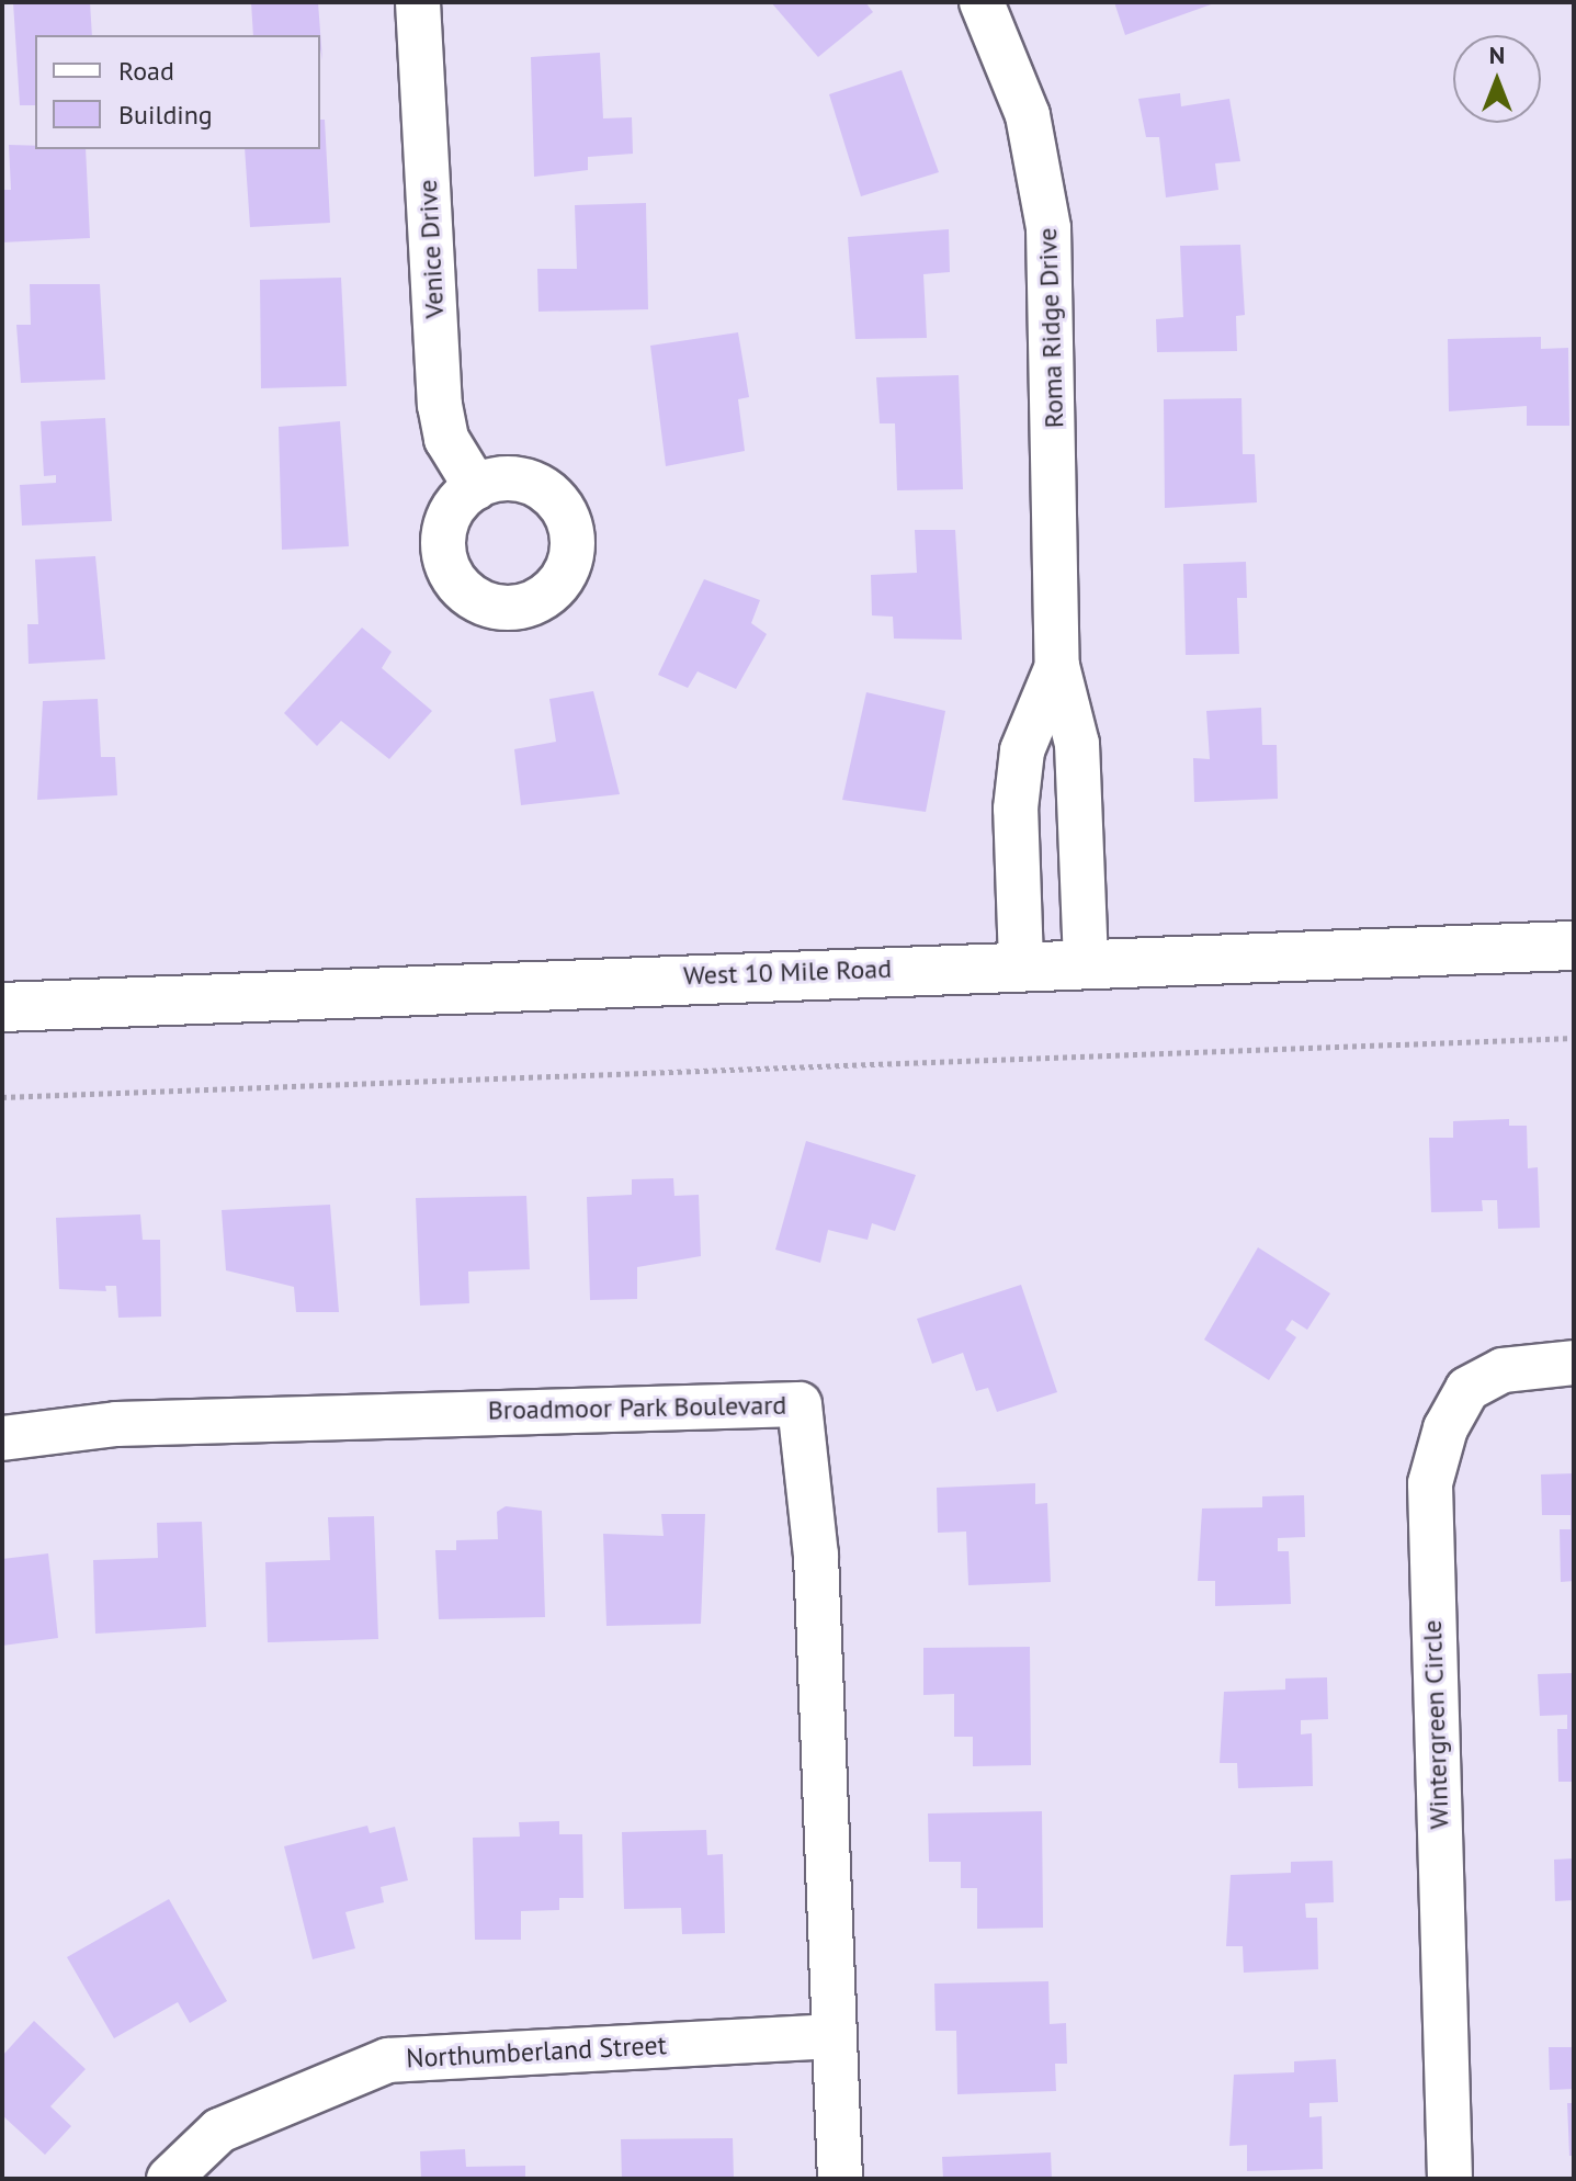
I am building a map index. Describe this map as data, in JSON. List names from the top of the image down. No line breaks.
{"streets":{"main road":["West 10 Mile Road"],"street":["Venice Drive","Roma Ridge Drive","Broadmoor Park Boulevard","Wintergreen Circle","Northumberland Street"]},"crossings":[["Roma Ridge Drive","West 10 Mile Road"],["Broadmoor Park Boulevard","Northumberland Street"]],"legend":["Road","Building"],"north":"top"}
